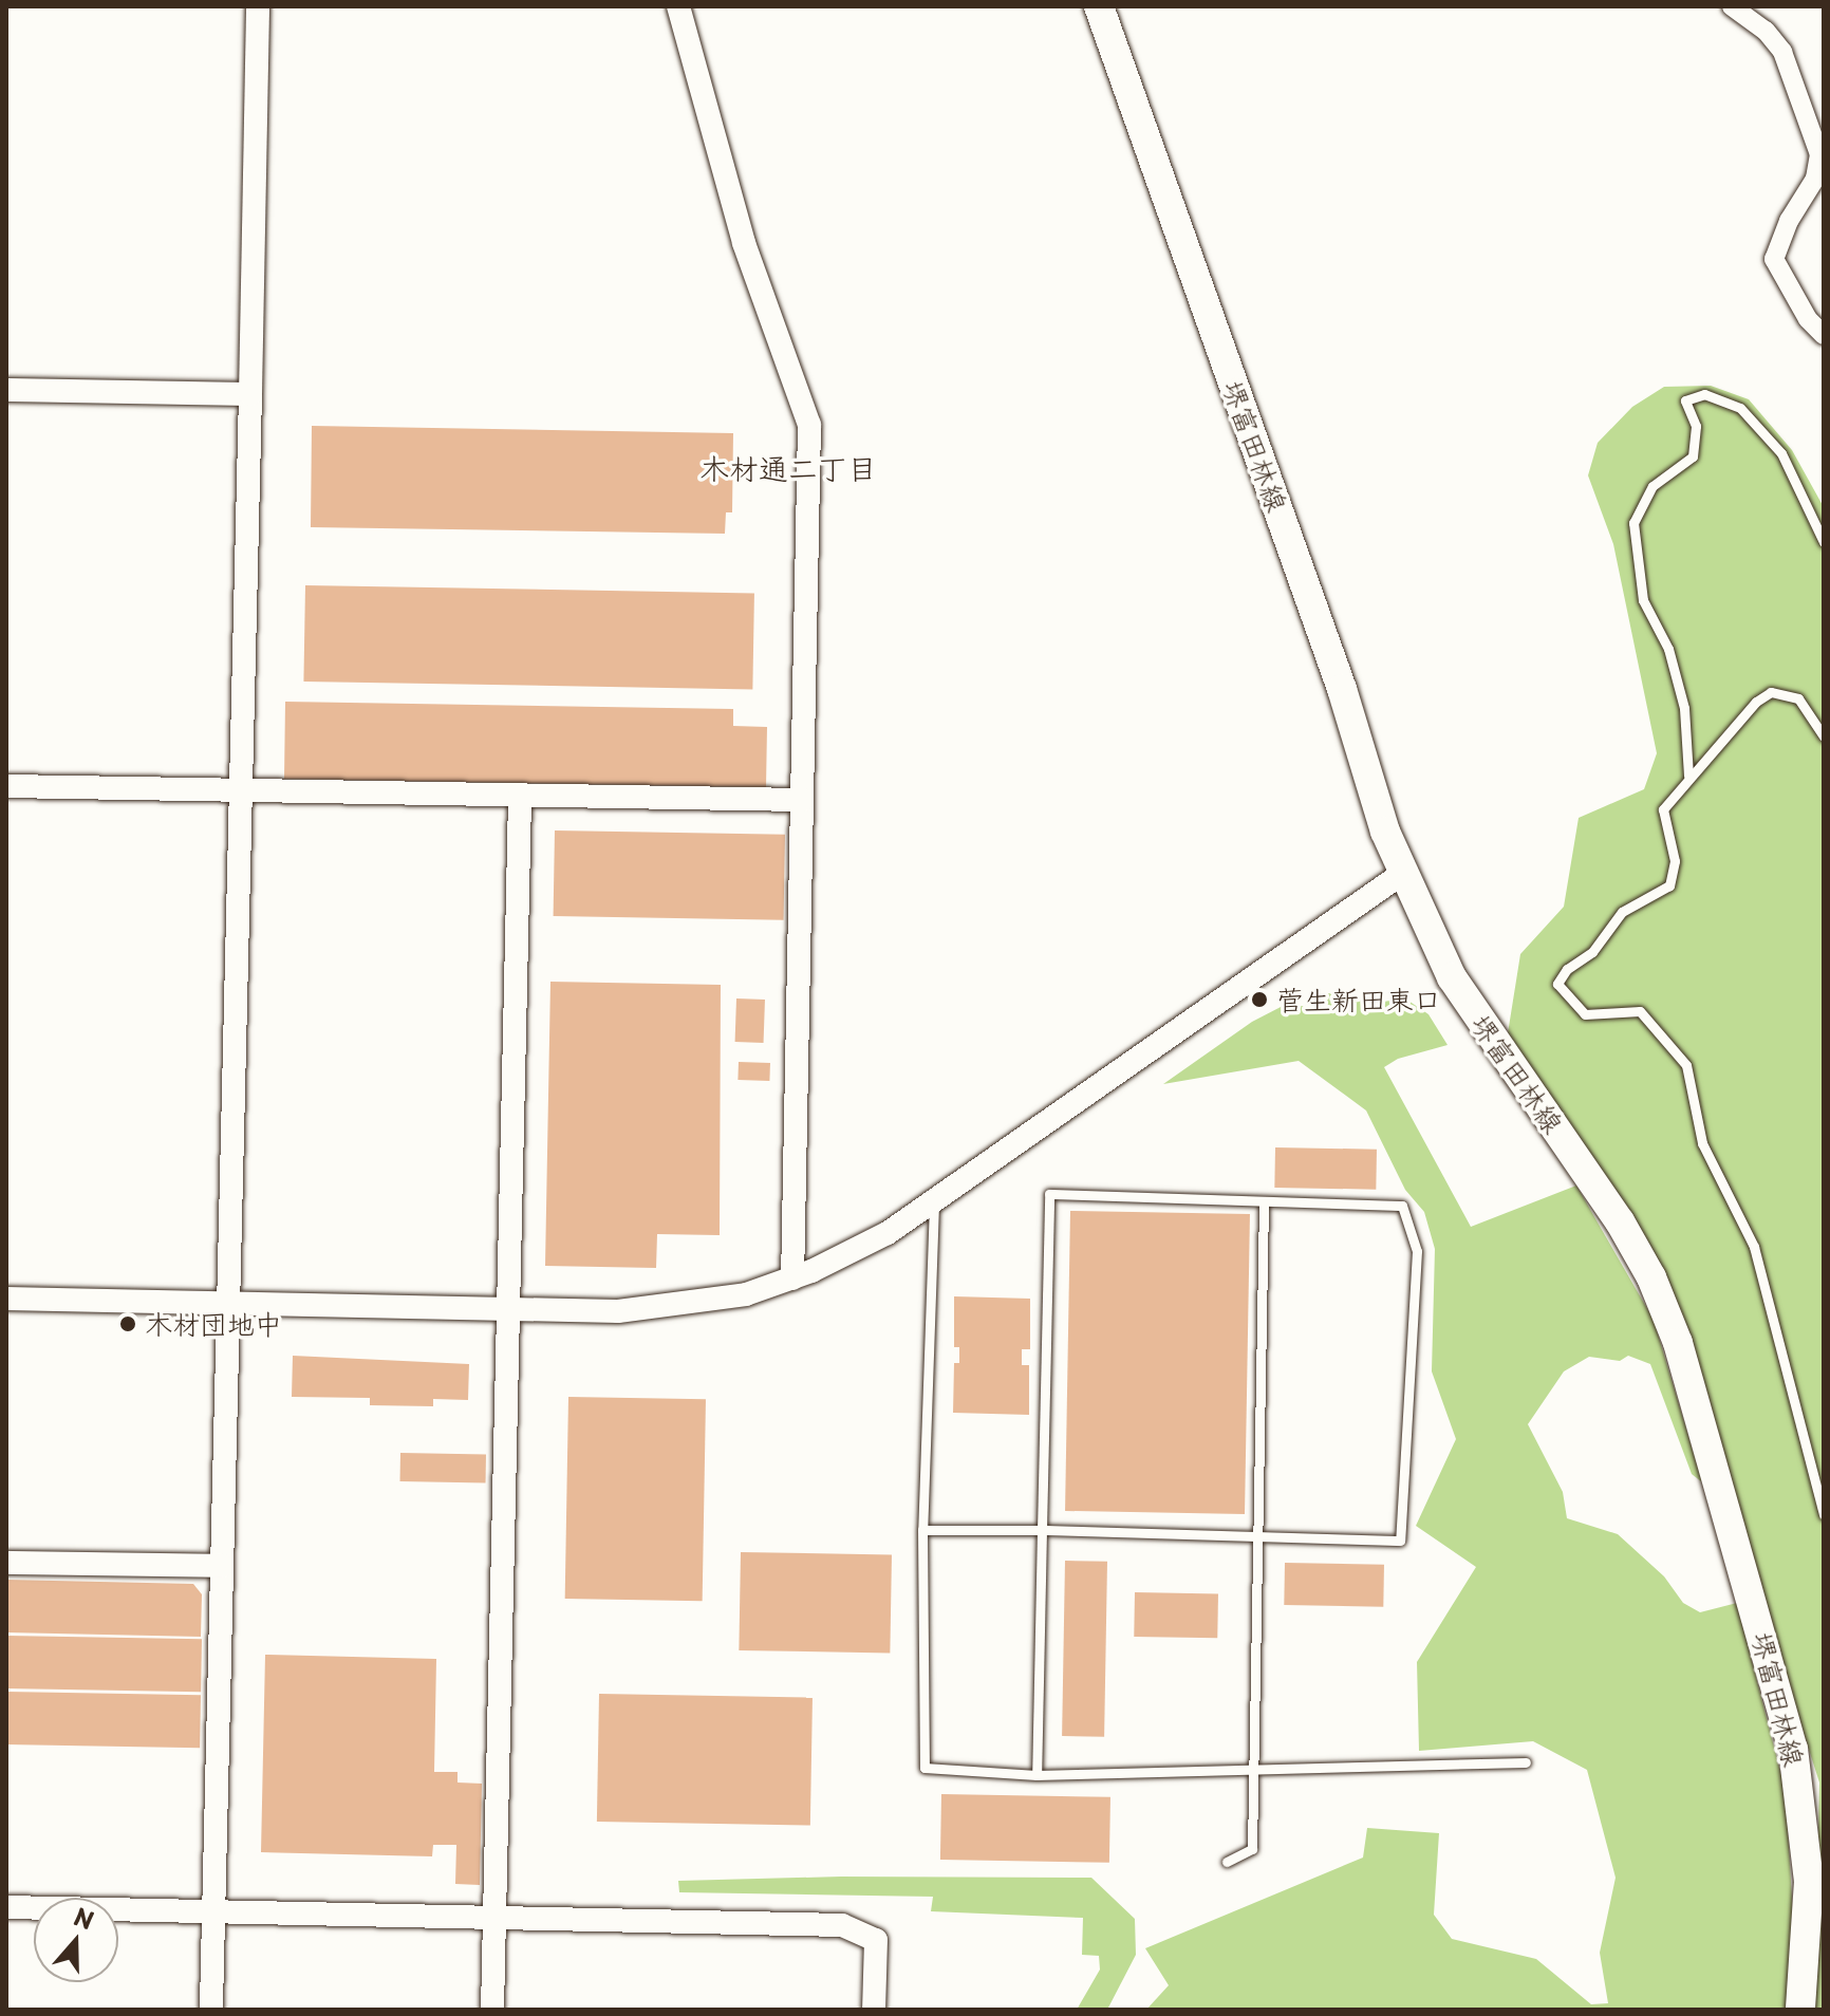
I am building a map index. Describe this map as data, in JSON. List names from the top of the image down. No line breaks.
{"streets":{"main road":["堺富田林線"]},"districts":["木材通二丁目"],"places":["菅生新田東口","木材団地中"],"north":"top"}
